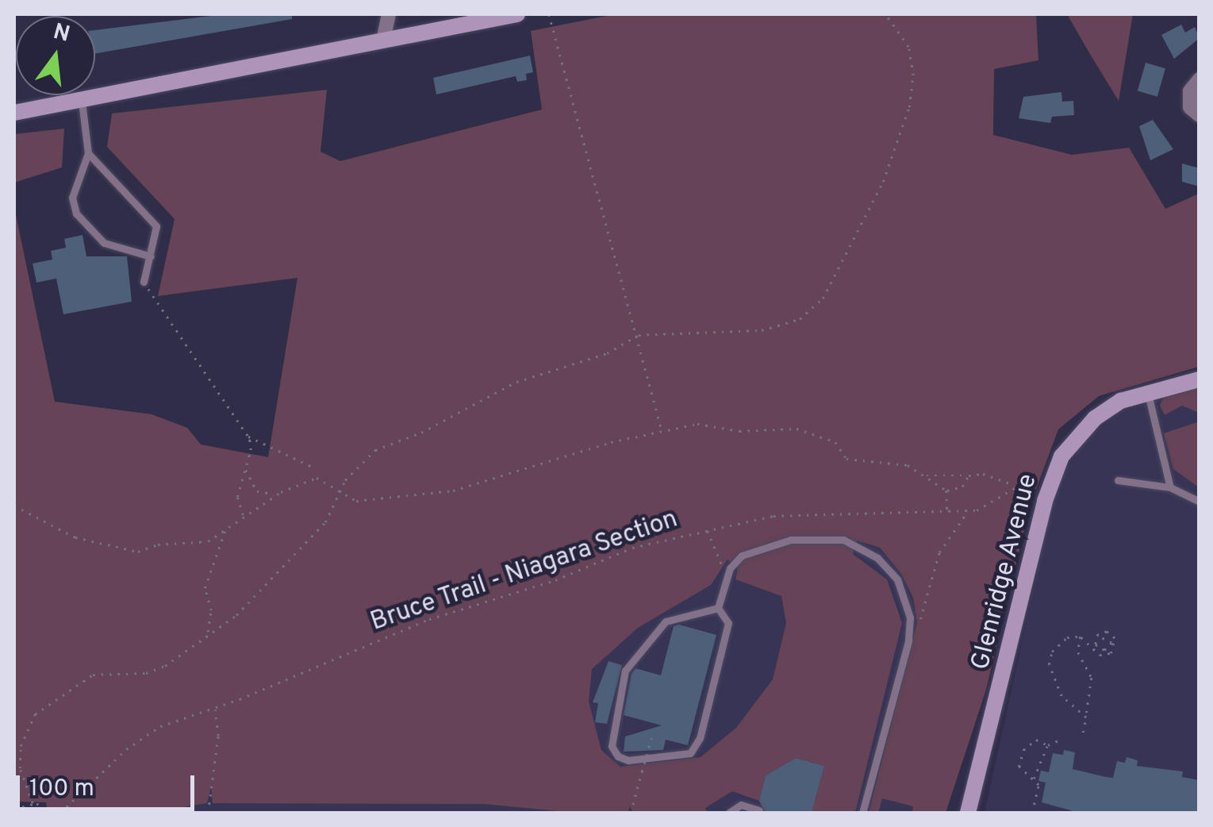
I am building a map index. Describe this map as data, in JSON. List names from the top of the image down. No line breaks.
{"streets":{"main road":["Glenridge Avenue"],"path":["Bruce Trail - Niagara Section"]},"scale_bar":"100 m","north":"top"}
